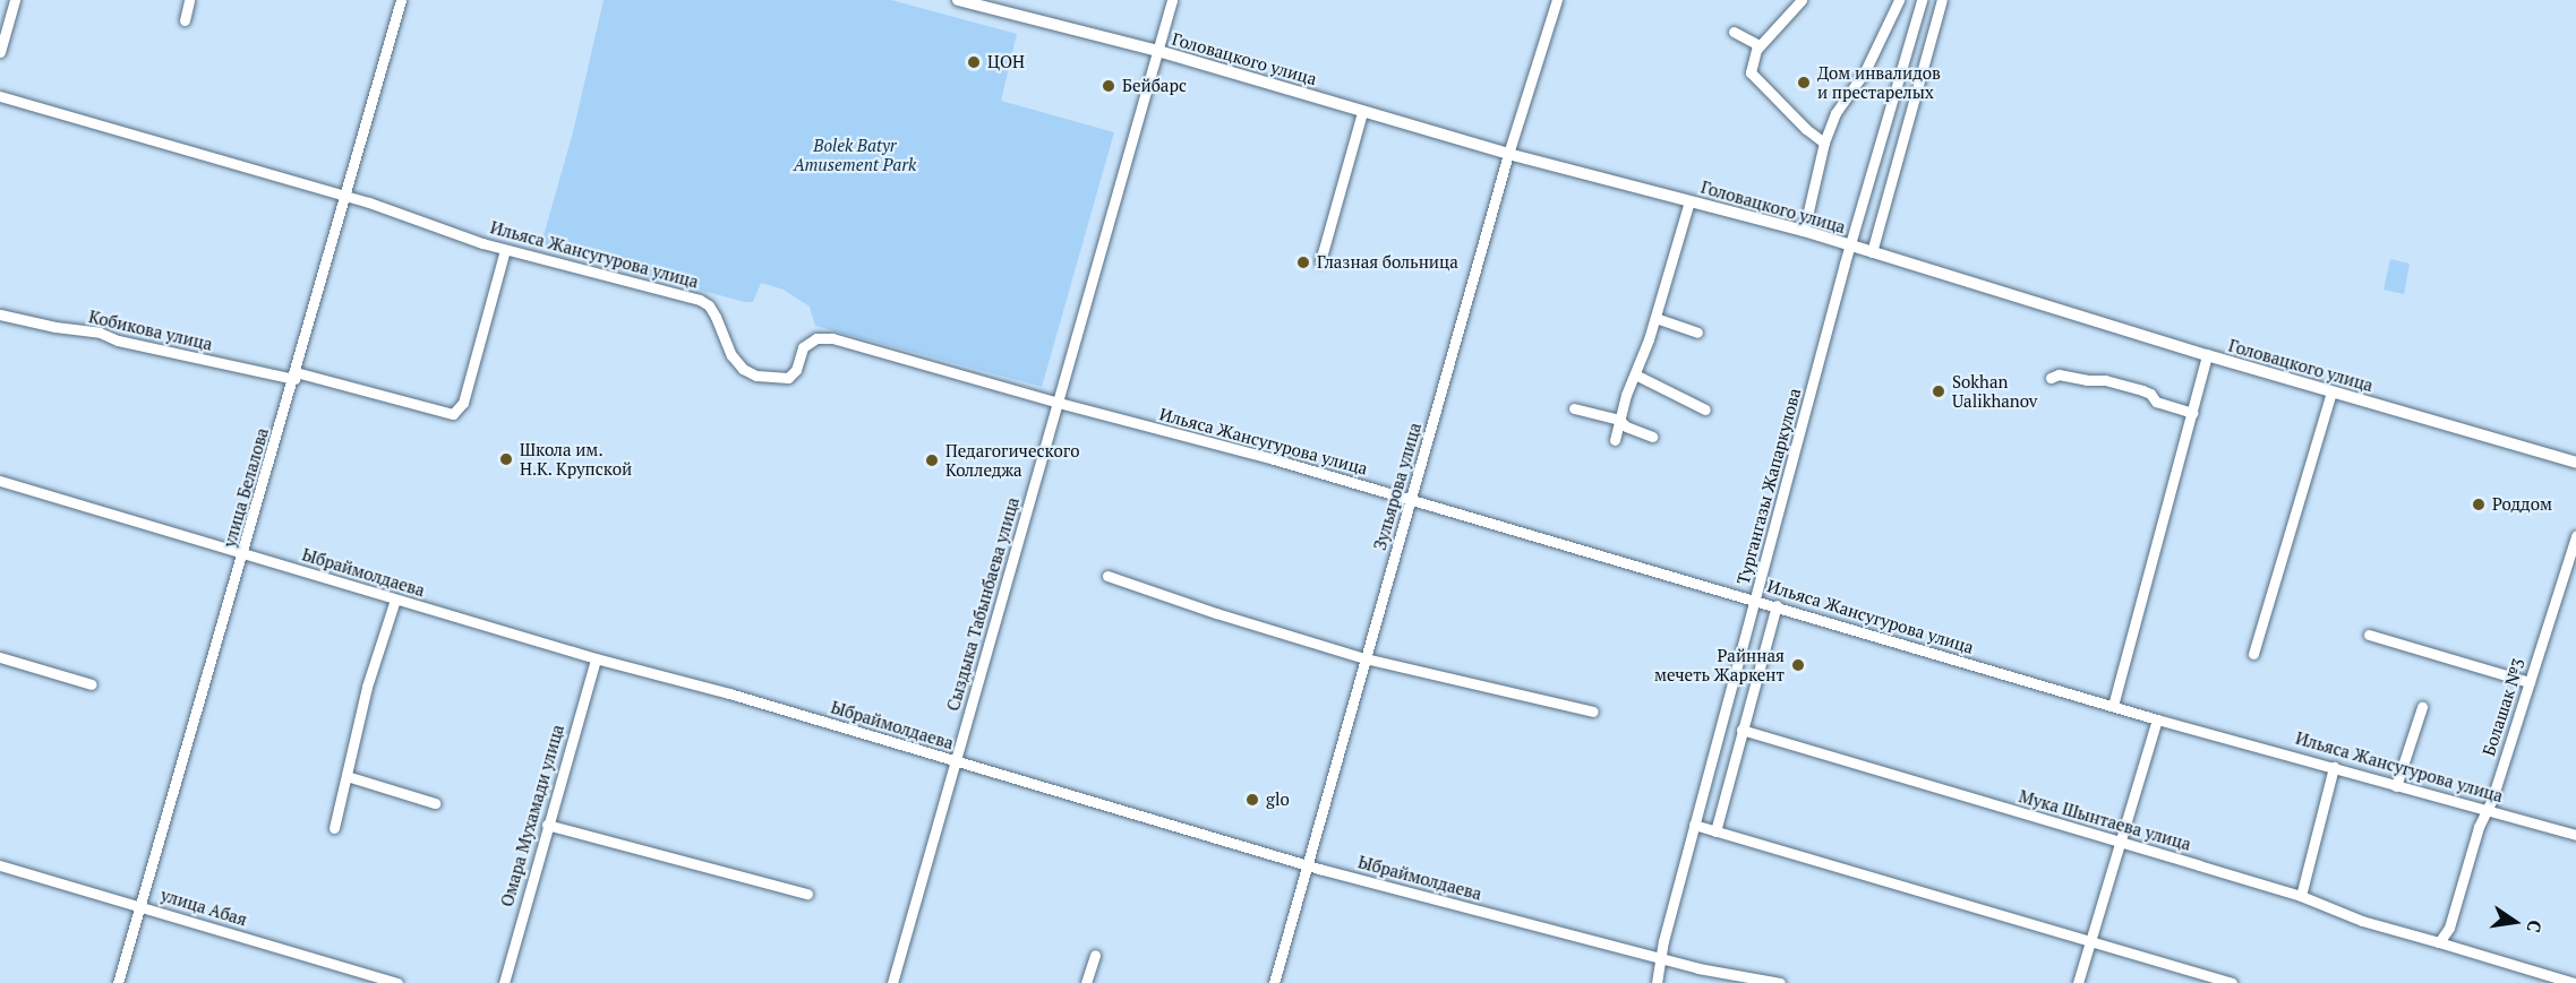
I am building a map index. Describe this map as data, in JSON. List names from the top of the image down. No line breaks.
{"streets":{"main road":["Головацкого улица"],"street":["Ильяса Жансугурова улица","Кобикова улица","Зульярова улица","Тургангазы Жапаркулова","улица Белалова","Ыбраймолдаева","Сыздыка Табынбаева улица","Болашак №3","Омара Мухамади улица","Мука Шынтаева улица","улица Абая"]},"crossings":[["Головацкого улица","Зульярова улица"],["Головацкого улица","Тургангазы Жапаркулова"],["Головацкого улица","Сыздыка Табынбаева улица"],["Ильяса Жансугурова улица","Кобикова улица"],["Ильяса Жансугурова улица","Зульярова улица"],["Ильяса Жансугурова улица","Тургангазы Жапаркулова"],["Ильяса Жансугурова улица","улица Белалова"],["Ильяса Жансугурова улица","Сыздыка Табынбаева улица"],["Ильяса Жансугурова улица","Болашак №3"],["Кобикова улица","улица Белалова"],["Зульярова улица","Ыбраймолдаева"],["Тургангазы Жапаркулова","Ыбраймолдаева"],["улица Белалова","Ыбраймолдаева"],["улица Белалова","улица Абая"],["Ыбраймолдаева","Сыздыка Табынбаева улица"],["Ыбраймолдаева","Омара Мухамади улица"],["Болашак №3","Мука Шынтаева улица"]],"parks":["Bolek Batyr Amusement Park"],"places":["ЦОН","Дом инвалидов и престарелых","Бейбарс","Глазная больница","Sokhan Ualikhanov","Школа им. Н.К. Крупской","Педагогического Колледжа","Роддом","Райнная мечеть Жаркент","glo"],"north":"right"}
